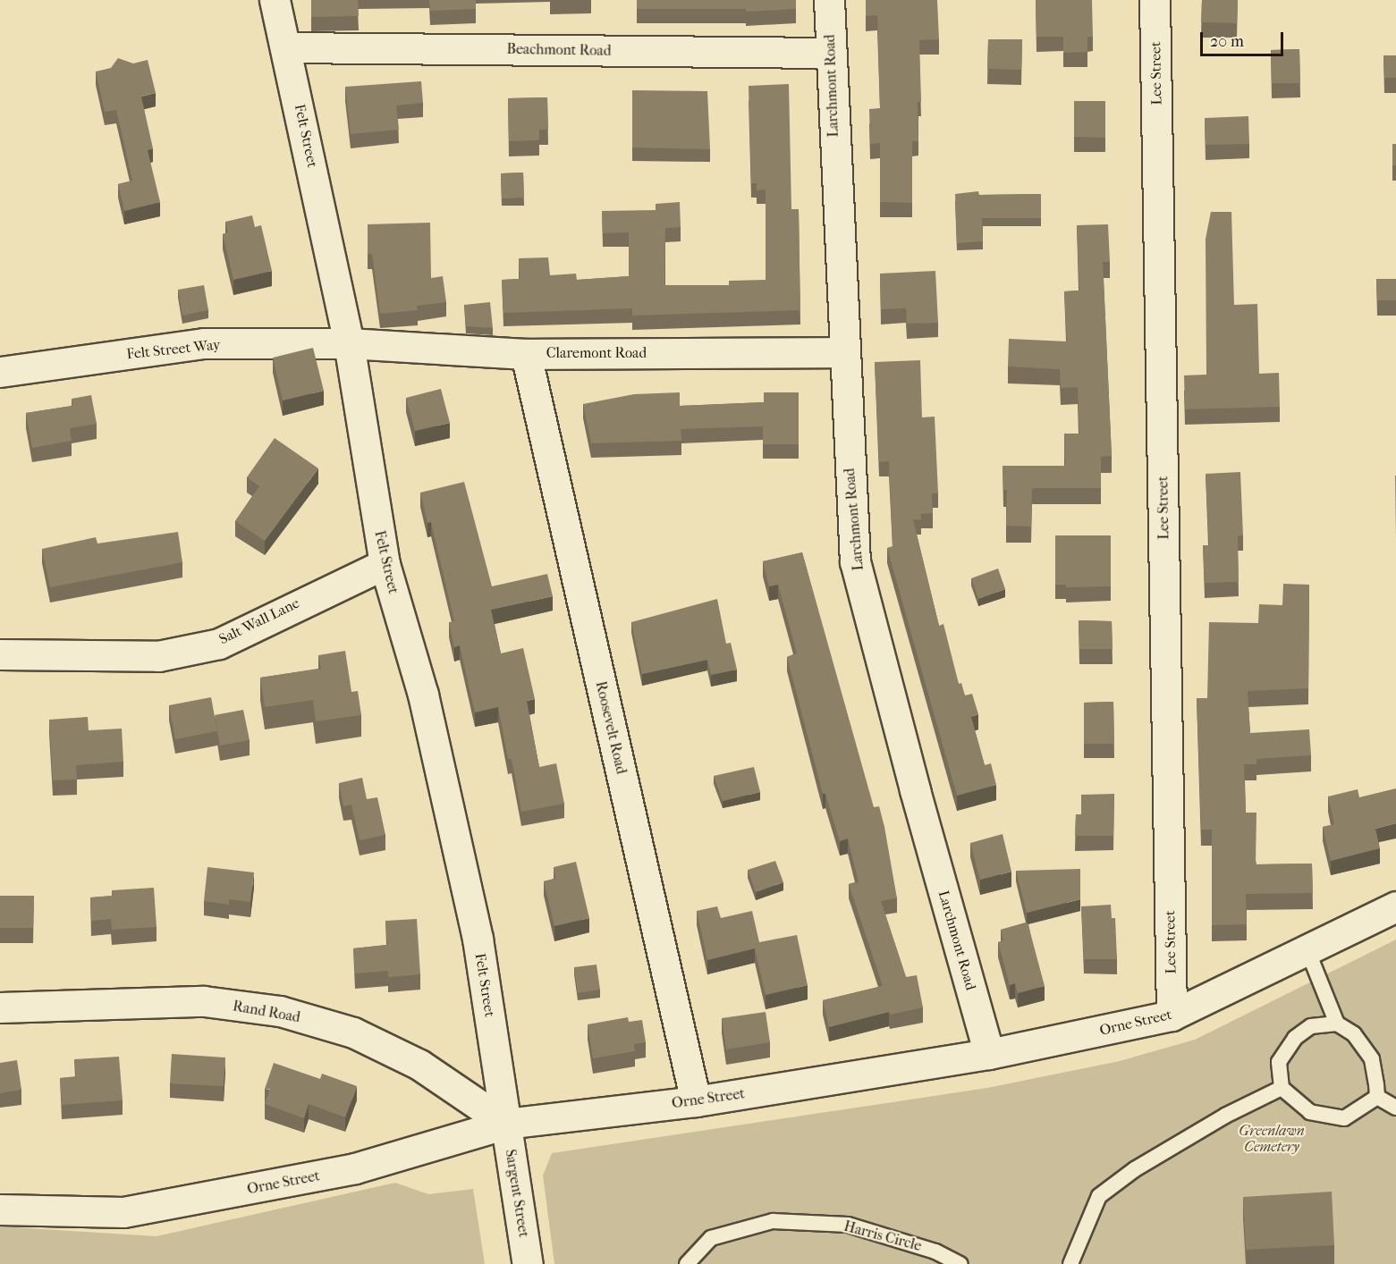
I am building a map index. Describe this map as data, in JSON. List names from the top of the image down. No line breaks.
{"streets":{"street":["Beachmont Road","Lee Street","Larchmont Road","Felt Street","Felt Street Way","Claremont Road","Salt Wall Lane","Roosevelt Road","Rand Road","Orne Street","Sargent Street"],"lane":["Harris Circle"]},"crossings":[["Beachmont Road","Larchmont Road"],["Beachmont Road","Felt Street"],["Lee Street","Orne Street"],["Larchmont Road","Claremont Road"],["Larchmont Road","Orne Street"],["Felt Street","Felt Street Way"],["Felt Street","Claremont Road"],["Felt Street","Salt Wall Lane"],["Felt Street","Rand Road"],["Felt Street","Orne Street"],["Felt Street","Sargent Street"],["Felt Street Way","Claremont Road"],["Claremont Road","Roosevelt Road"],["Roosevelt Road","Orne Street"],["Rand Road","Orne Street"],["Rand Road","Sargent Street"],["Orne Street","Sargent Street"]],"parks":["Greenlawn Cemetery"],"scale_bar":"20 m"}
